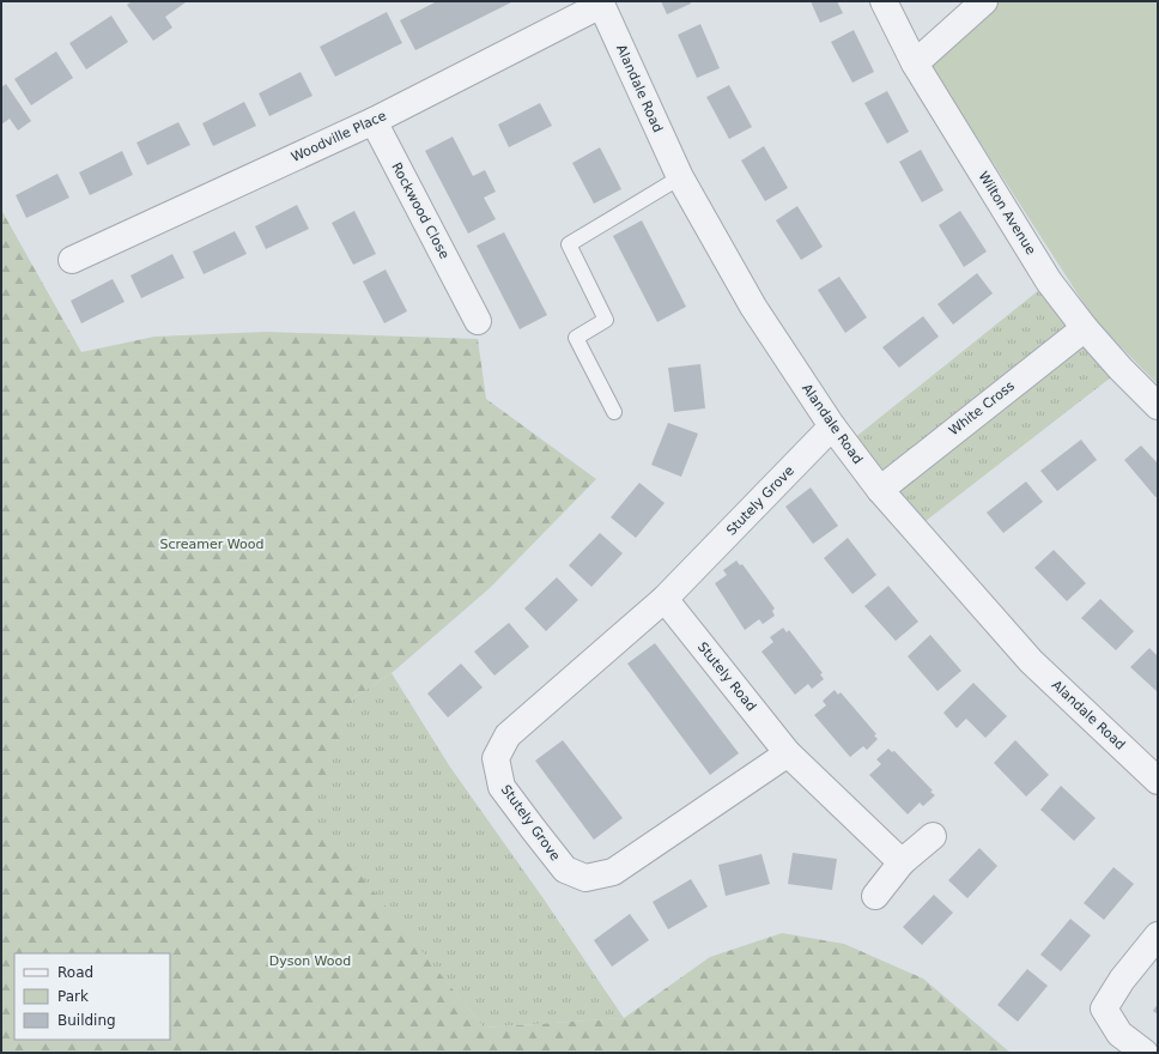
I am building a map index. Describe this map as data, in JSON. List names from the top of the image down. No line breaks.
{"streets":{"street":["Alandale Road","Woodville Place","Rockwood Close","Wilton Avenue","White Cross","Stutely Grove","Stutely Road"]},"crossings":[["Alandale Road","Woodville Place"],["Alandale Road","White Cross"],["Alandale Road","Stutely Grove"],["Woodville Place","Rockwood Close"],["Wilton Avenue","White Cross"],["Stutely Grove","Stutely Road"]],"parks":["Screamer Wood","Dyson Wood"],"legend":["Road","Park","Building"]}
